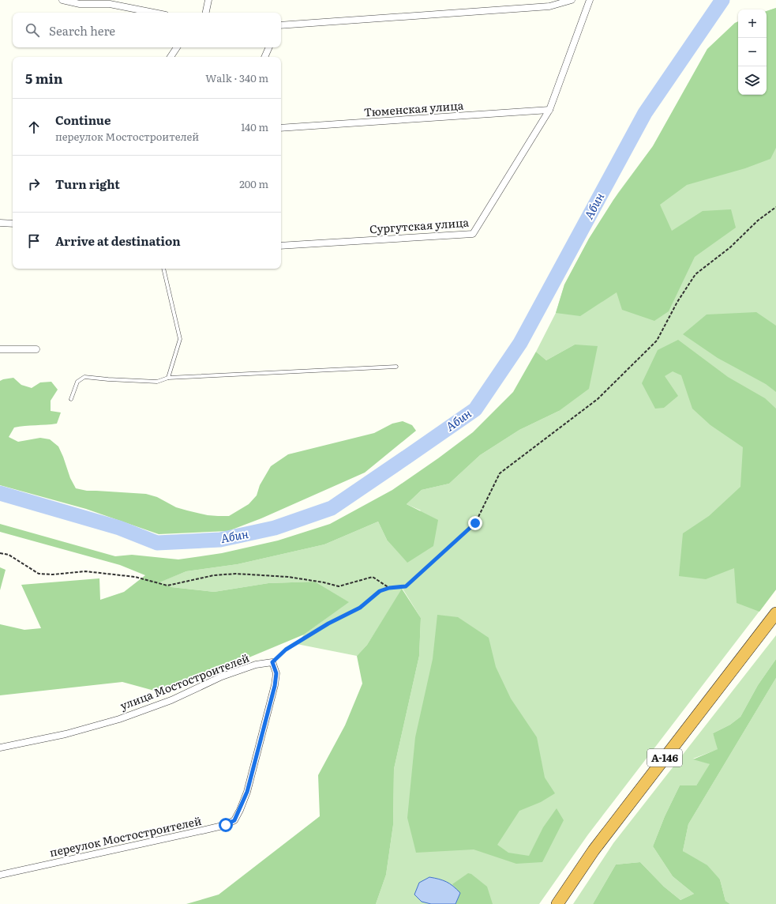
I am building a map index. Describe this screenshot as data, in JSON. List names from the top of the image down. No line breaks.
{"streets":{"highway":["А-146"],"street":["Тюменская улица","Сургутская улица","улица Мостостроителей","переулок Мостостроителей"]},"crossings":[["Тюменская улица","Сургутская улица"],["улица Мостостроителей","переулок Мостостроителей"]],"water":["Абин"],"page":{"map_buttons":["+","−"],"search":"Search here","heading":["5 min","Walk · 340 m"],"list":[["Continue","переулок Мостостроителей","140 m"],["Turn right","200 m"],"Arrive at destination"]}}
